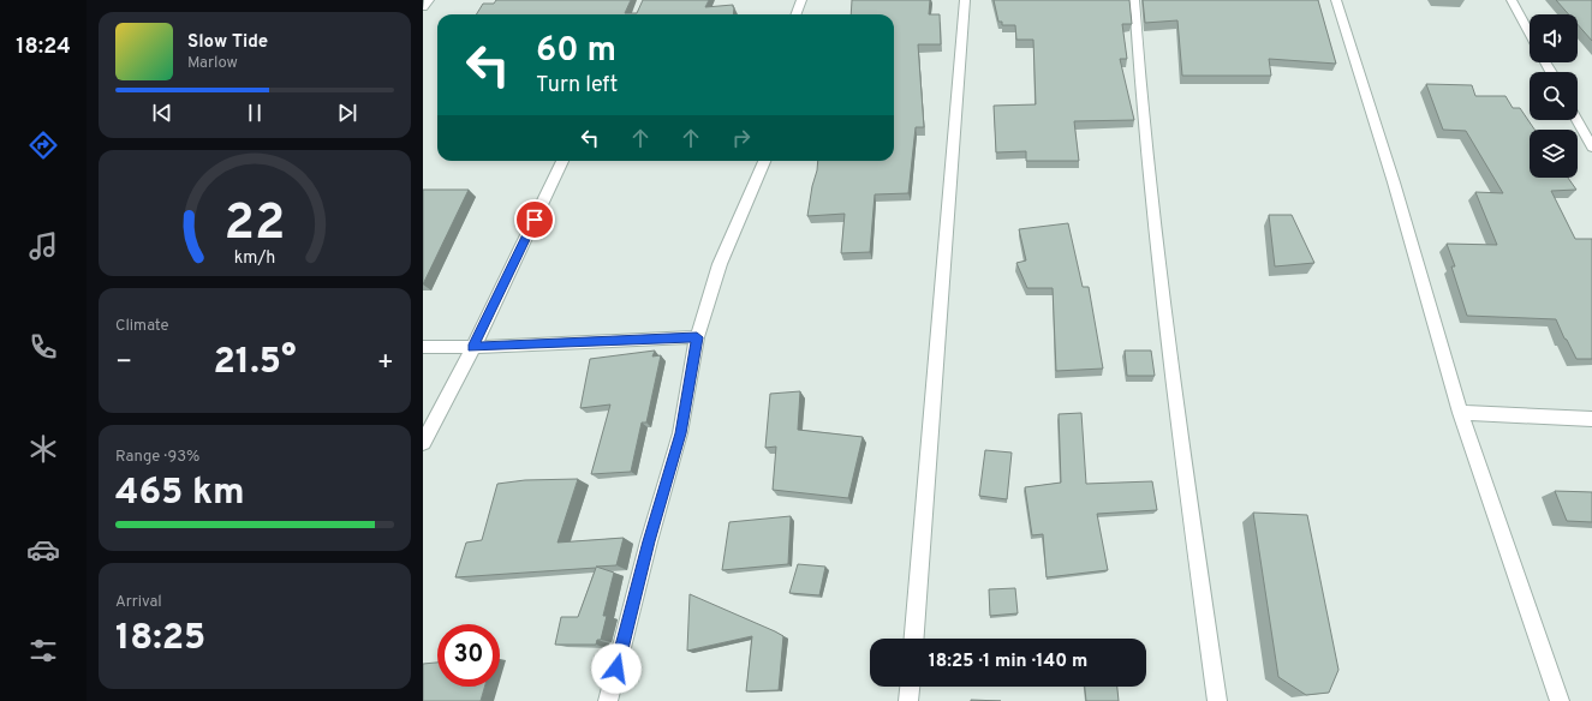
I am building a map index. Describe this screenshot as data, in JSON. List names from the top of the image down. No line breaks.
{"page":{"tabs":"18:24","turn":["60 m","Turn left"],"song":["Slow Tide","Marlow"],"tile":["Climate",["Range · 93%","465 km"],["Arrival","18:25"]],"heat":["−","21.5°","+"],"limit":"30","trip":"18:25 · 1 min · 140 m","gauge":["22","km/h"]}}
